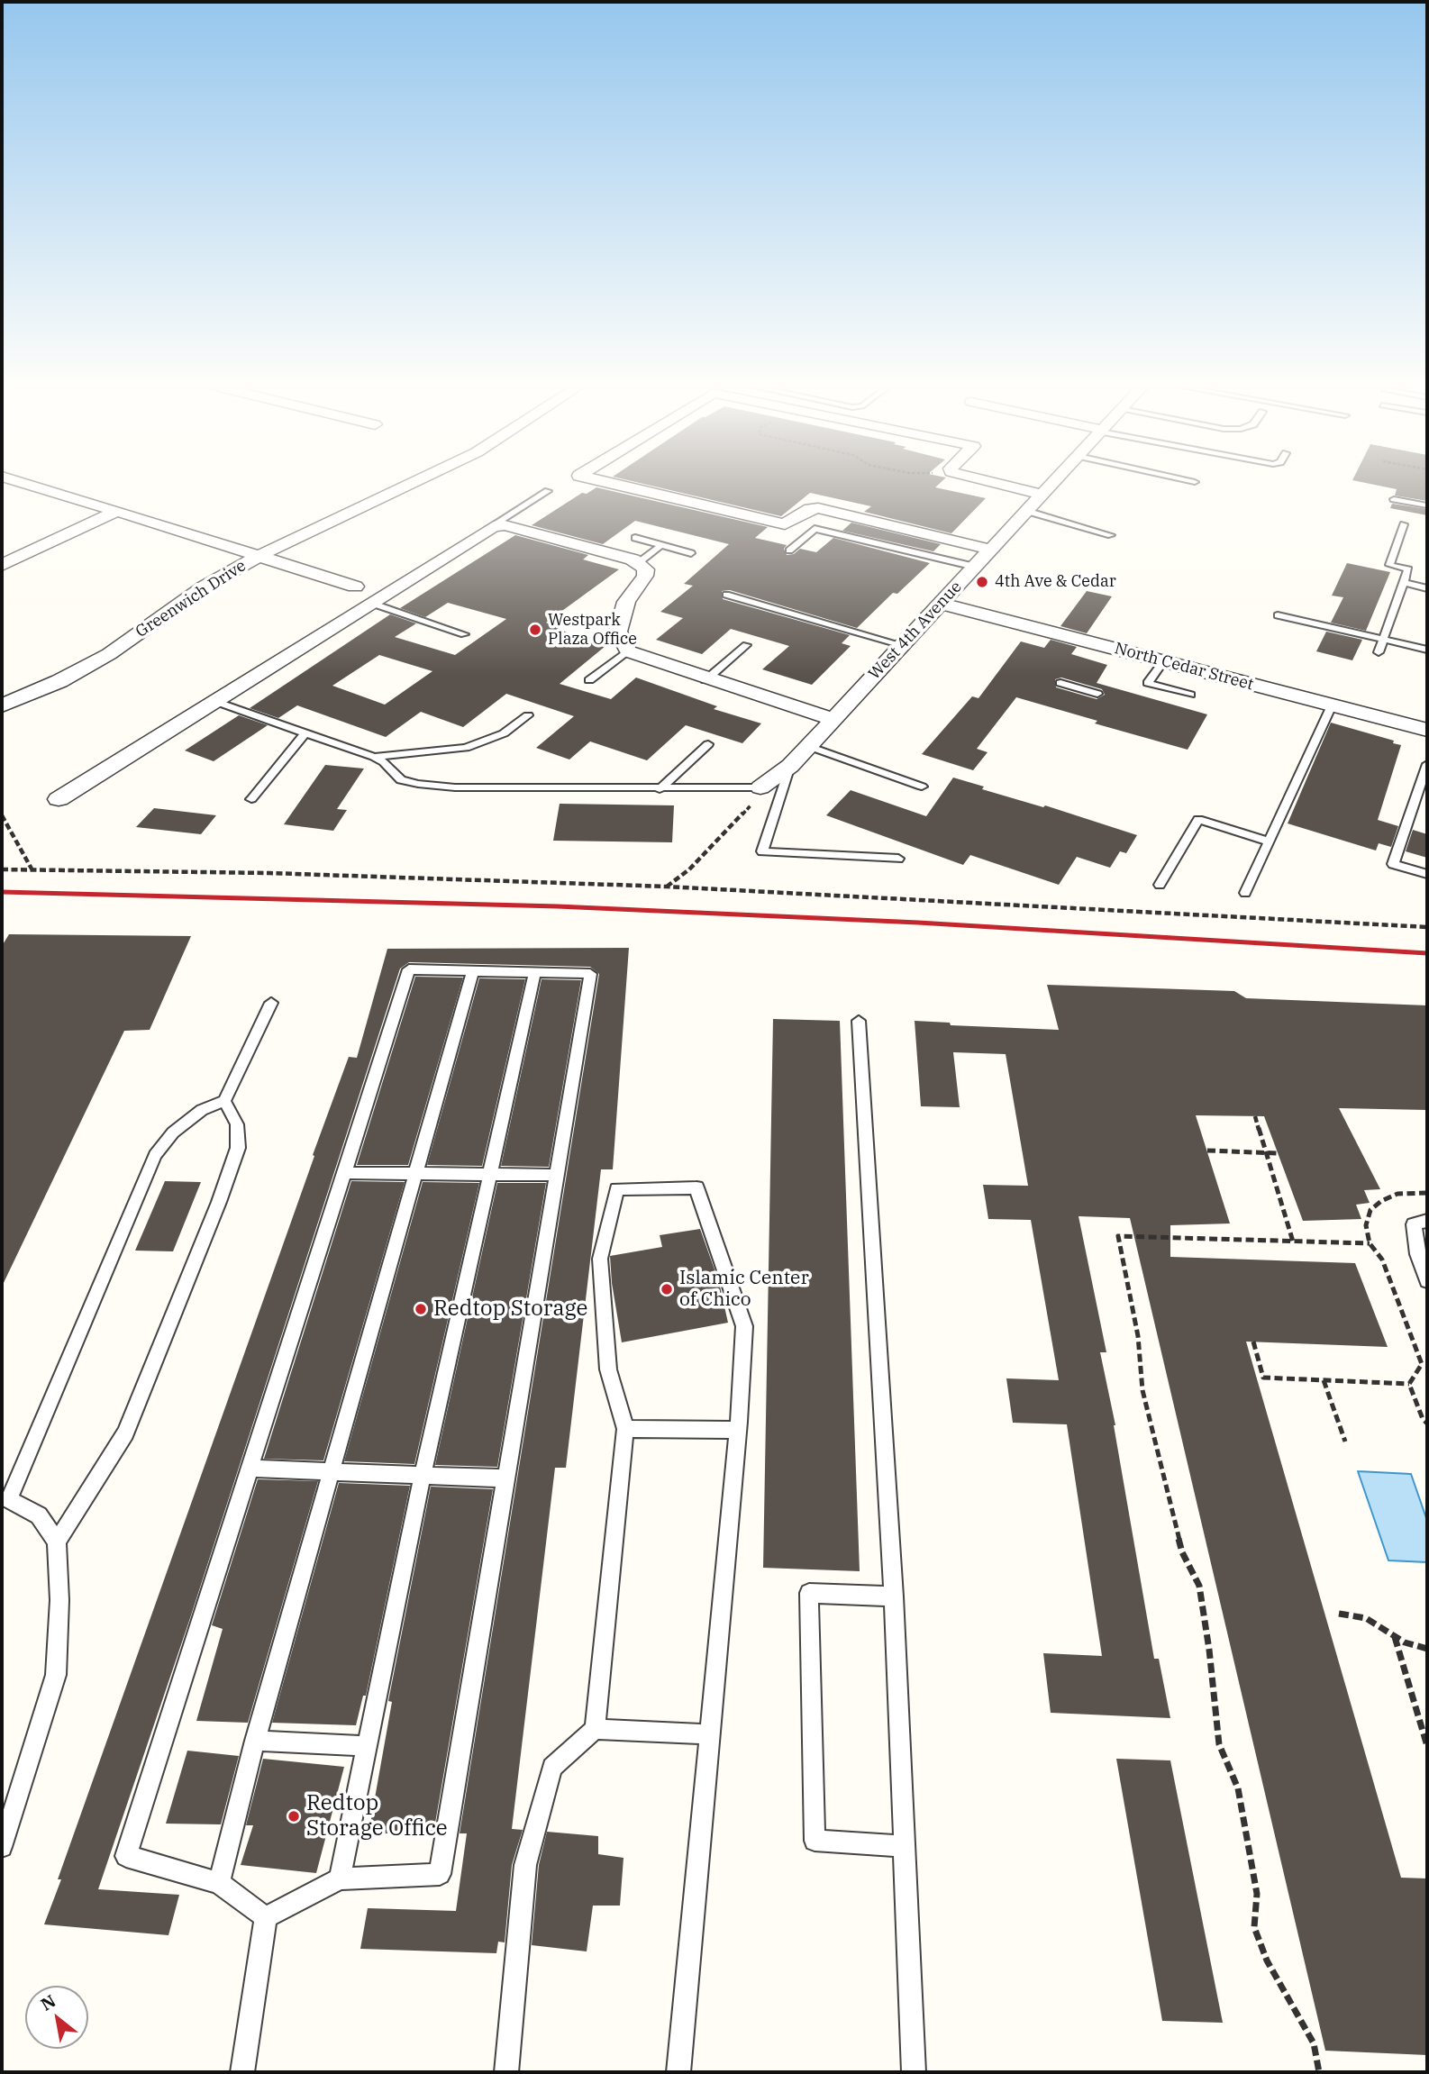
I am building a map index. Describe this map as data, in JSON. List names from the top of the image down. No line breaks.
{"streets":{"street":["Greenwich Drive","West 4th Avenue","North Cedar Street"]},"crossings":[["West 4th Avenue","North Cedar Street"]],"places":["4th Ave & Cedar","Westpark Plaza Office","Islamic Center of Chico","Redtop Storage","Redtop Storage Office"],"north":"top left"}
